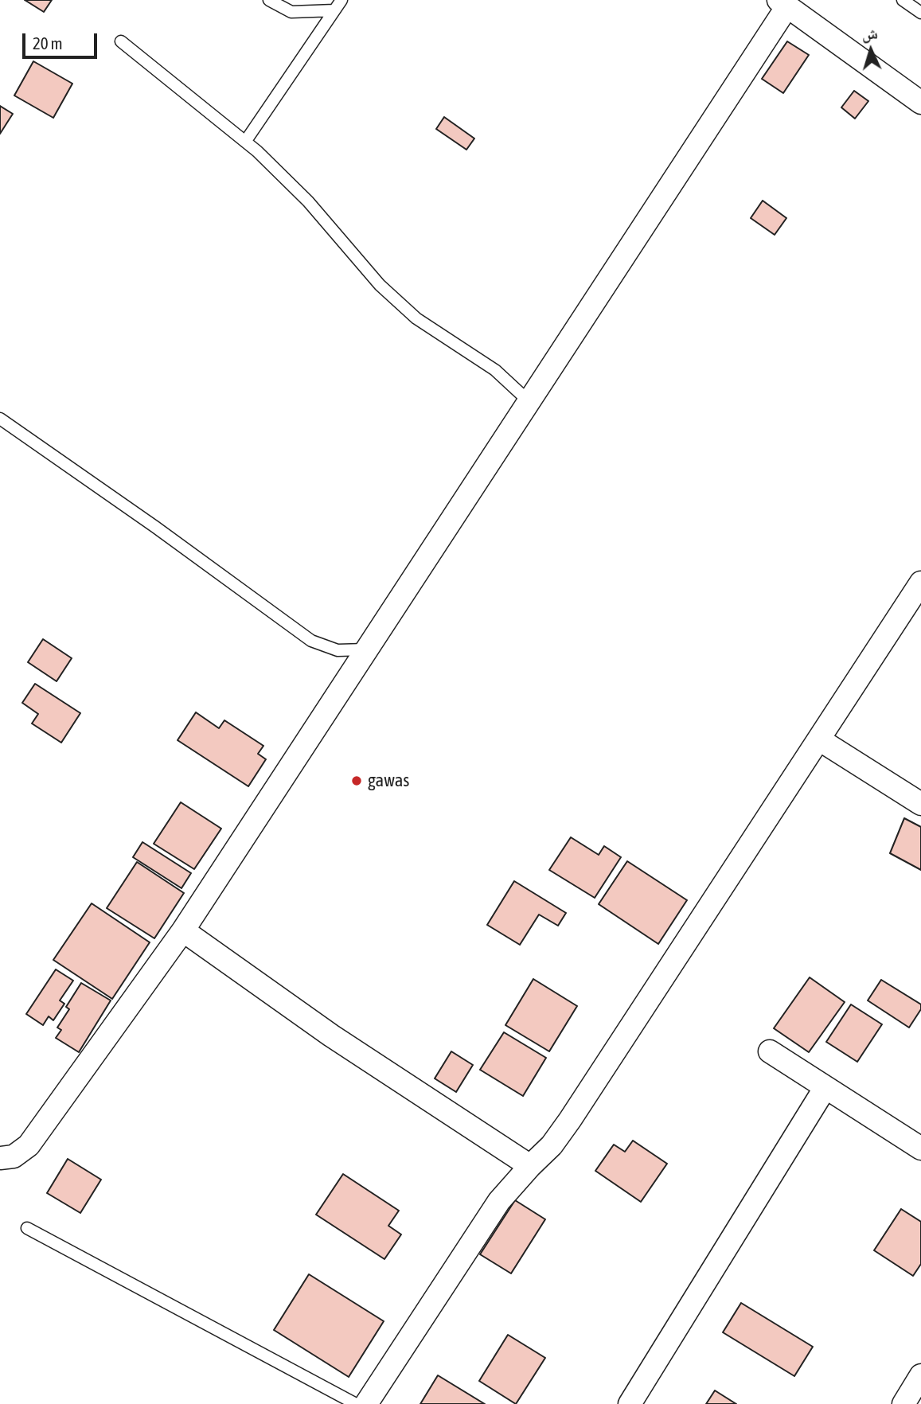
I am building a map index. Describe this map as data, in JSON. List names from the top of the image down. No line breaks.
{"places":["gawas"],"scale_bar":"20 m","north":"top"}
